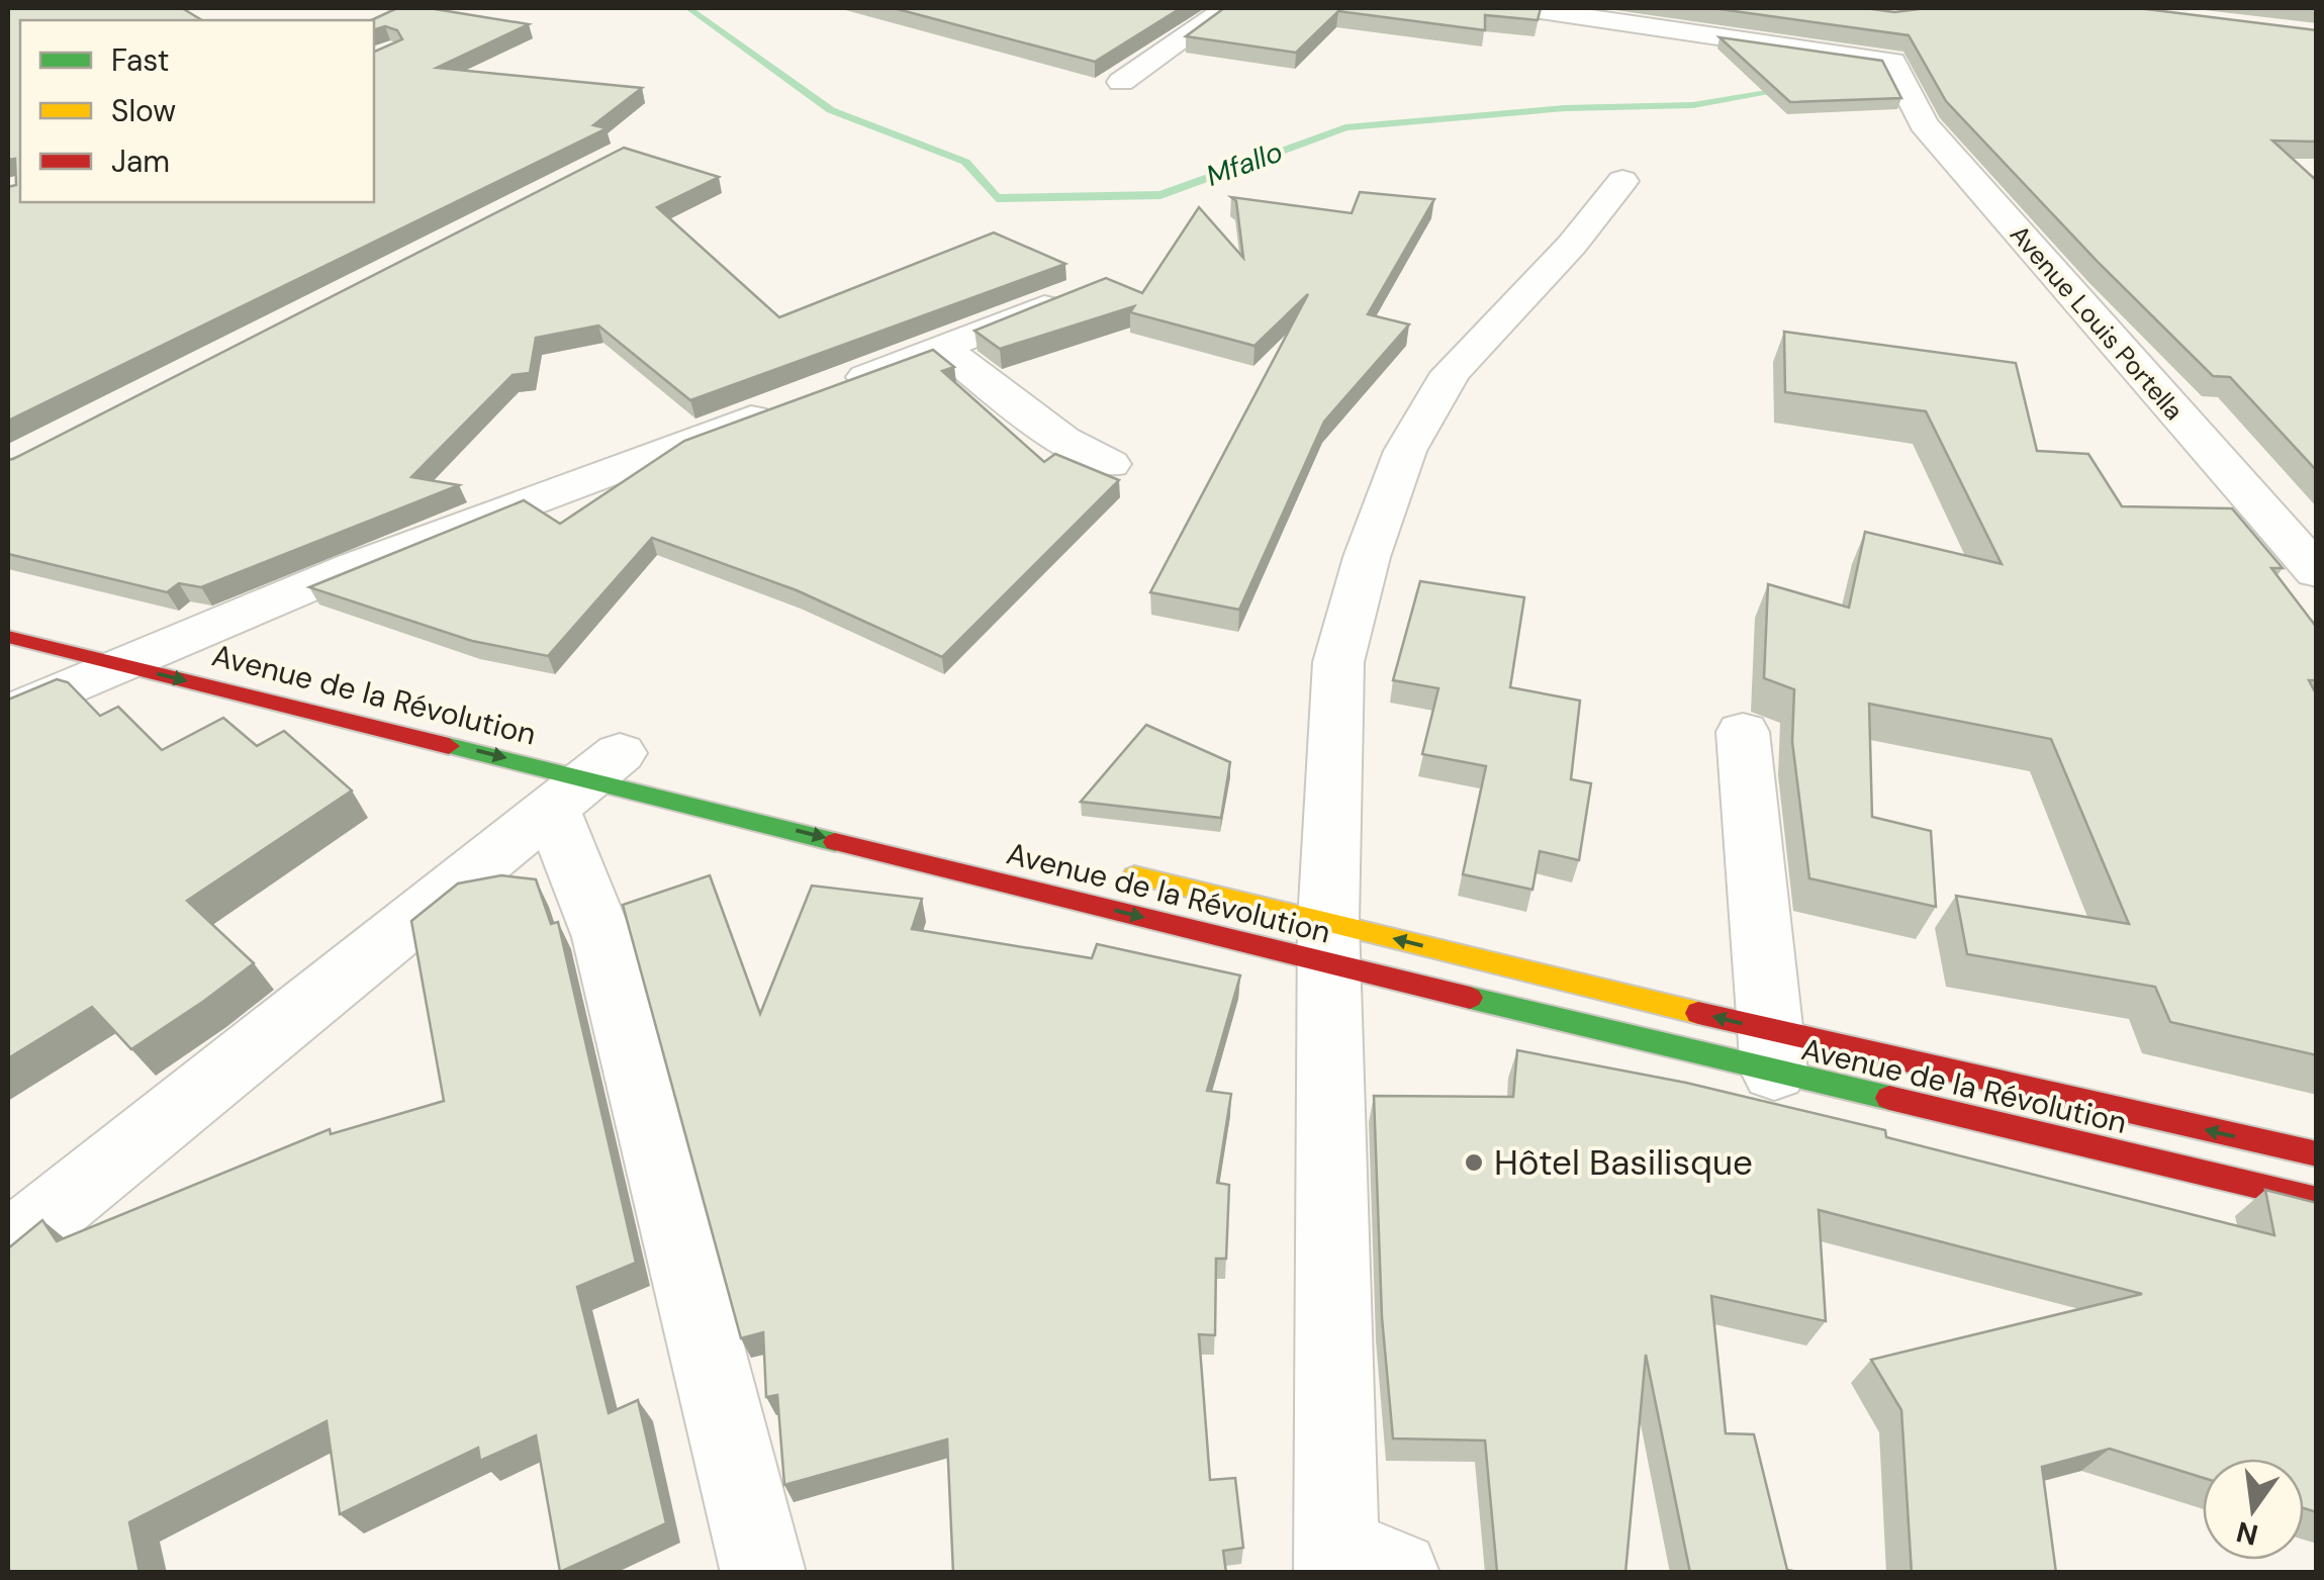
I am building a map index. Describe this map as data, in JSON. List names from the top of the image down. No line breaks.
{"streets":{"street":["Avenue Louis Portella","Avenue de la Révolution"]},"water":["Mfallo"],"places":["Hôtel Basilisque"],"legend":["Fast","Slow","Jam"],"north":"bottom"}
